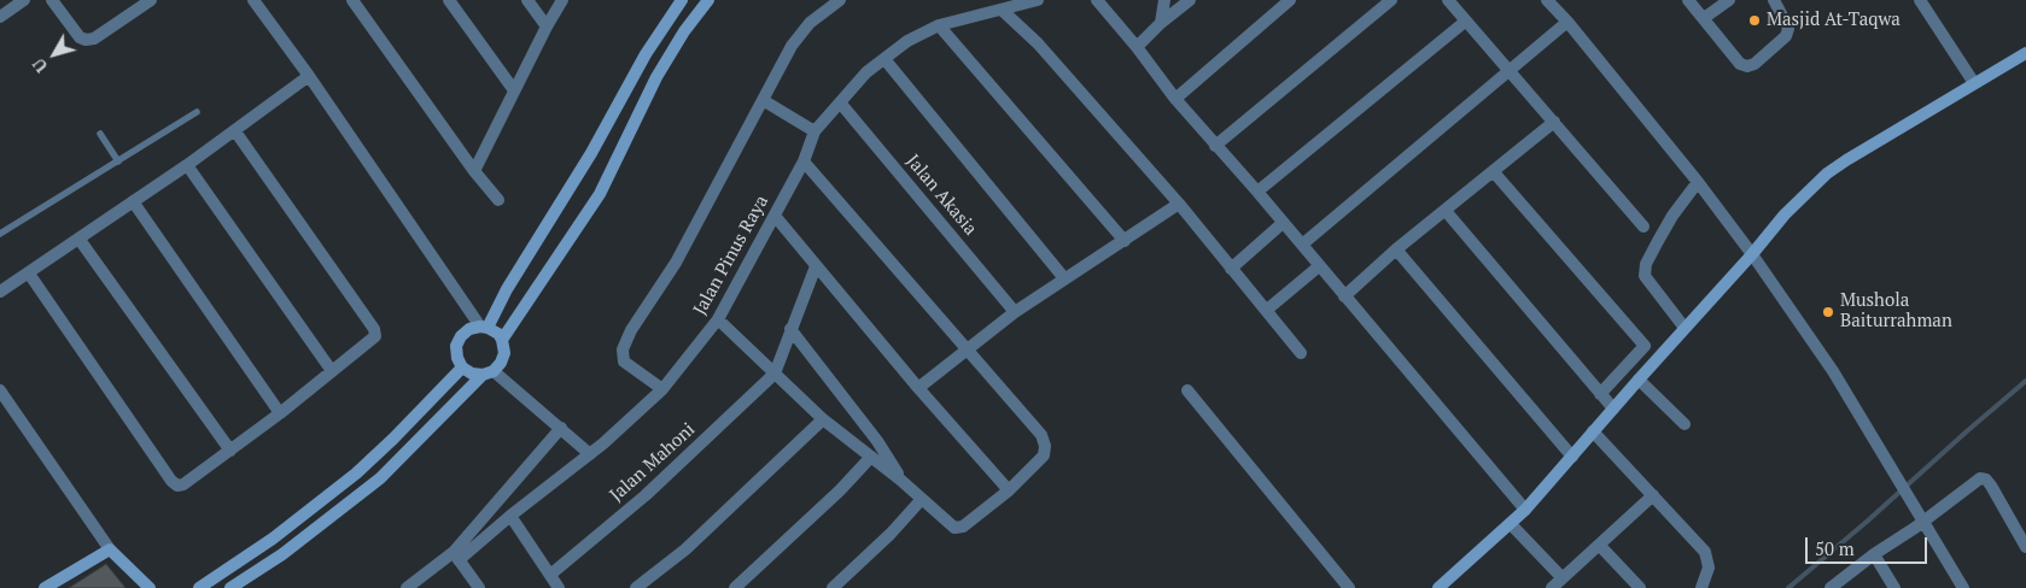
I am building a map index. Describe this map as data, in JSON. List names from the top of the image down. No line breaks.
{"streets":{"street":["Jalan Akasia","Jalan Pinus Raya","Jalan Mahoni"]},"crossings":[["Jalan Akasia","Jalan Pinus Raya"]],"places":["Masjid At-Taqwa","Mushola Baiturrahman"],"scale_bar":"50 m","north":"bottom left"}
